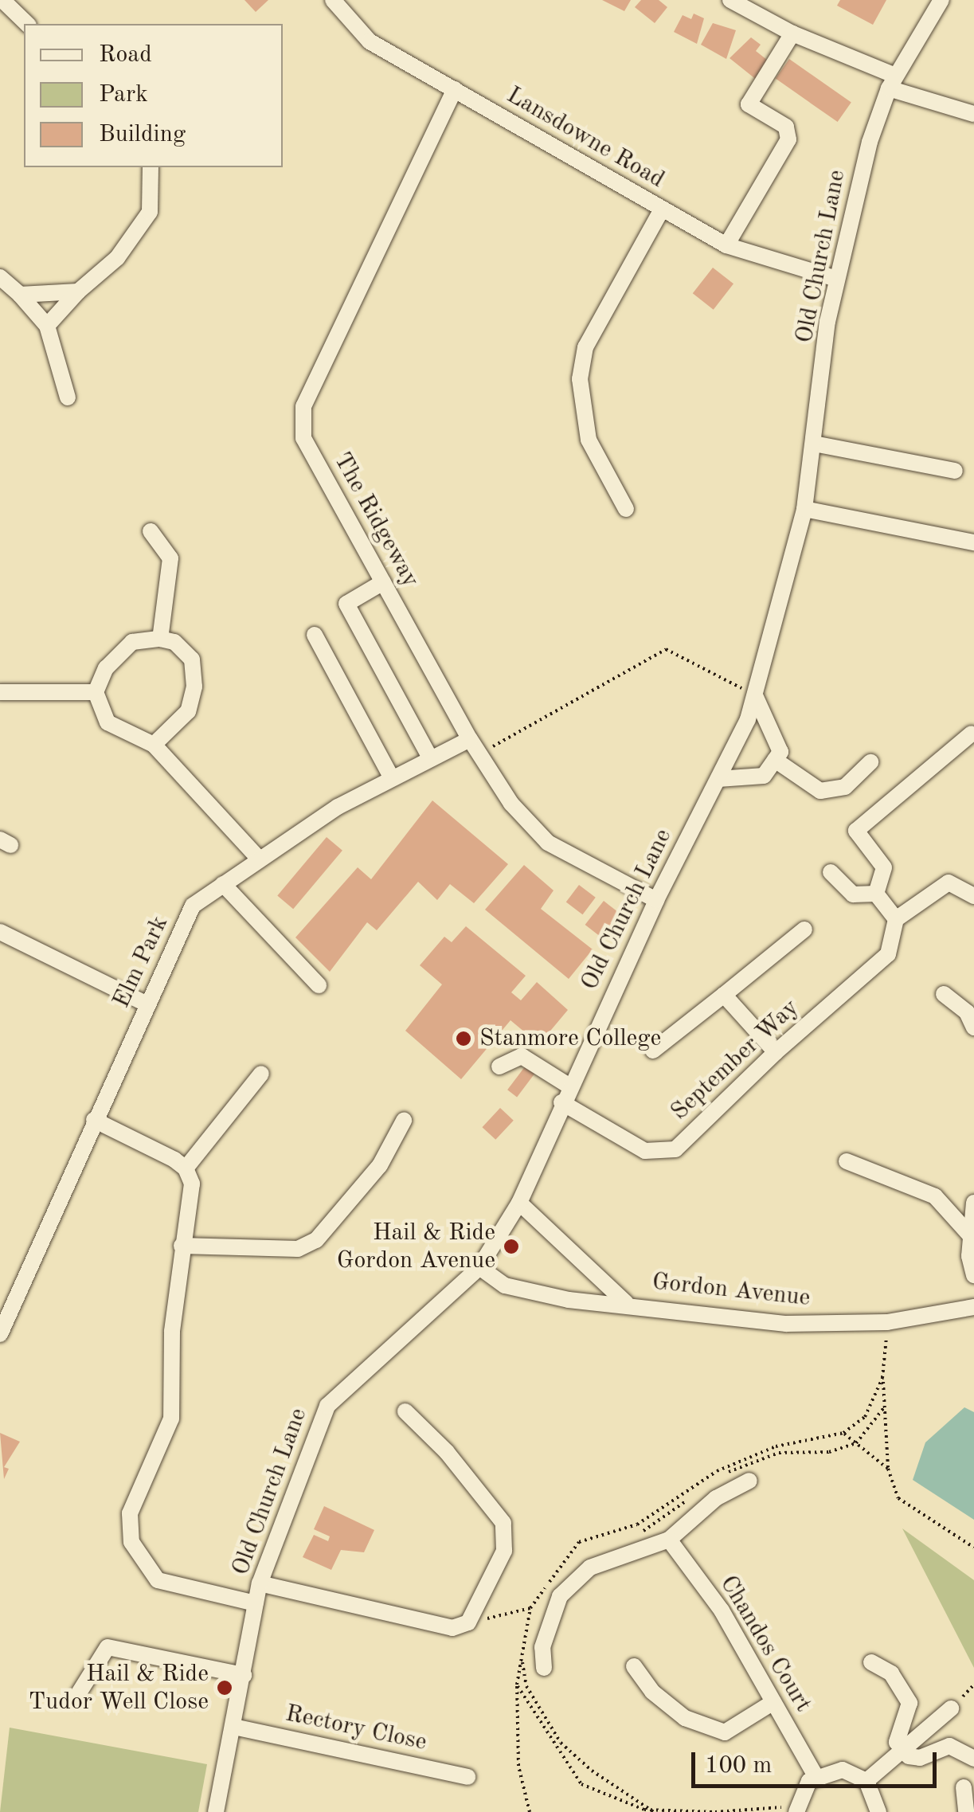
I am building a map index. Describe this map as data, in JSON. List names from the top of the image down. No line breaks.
{"streets":{"street":["Lansdowne Road","Old Church Lane","The Ridgeway","Elm Park","September Way","Gordon Avenue","Chandos Court","Rectory Close"]},"crossings":[["Lansdowne Road","Old Church Lane"],["Lansdowne Road","The Ridgeway"],["Old Church Lane","The Ridgeway"],["Old Church Lane","September Way"],["Old Church Lane","Gordon Avenue"],["Old Church Lane","Rectory Close"],["The Ridgeway","Elm Park"]],"places":["Stanmore College","Hail & Ride Gordon Avenue","Hail & Ride Tudor Well Close"],"legend":["Road","Park","Building"],"scale_bar":"100 m"}
